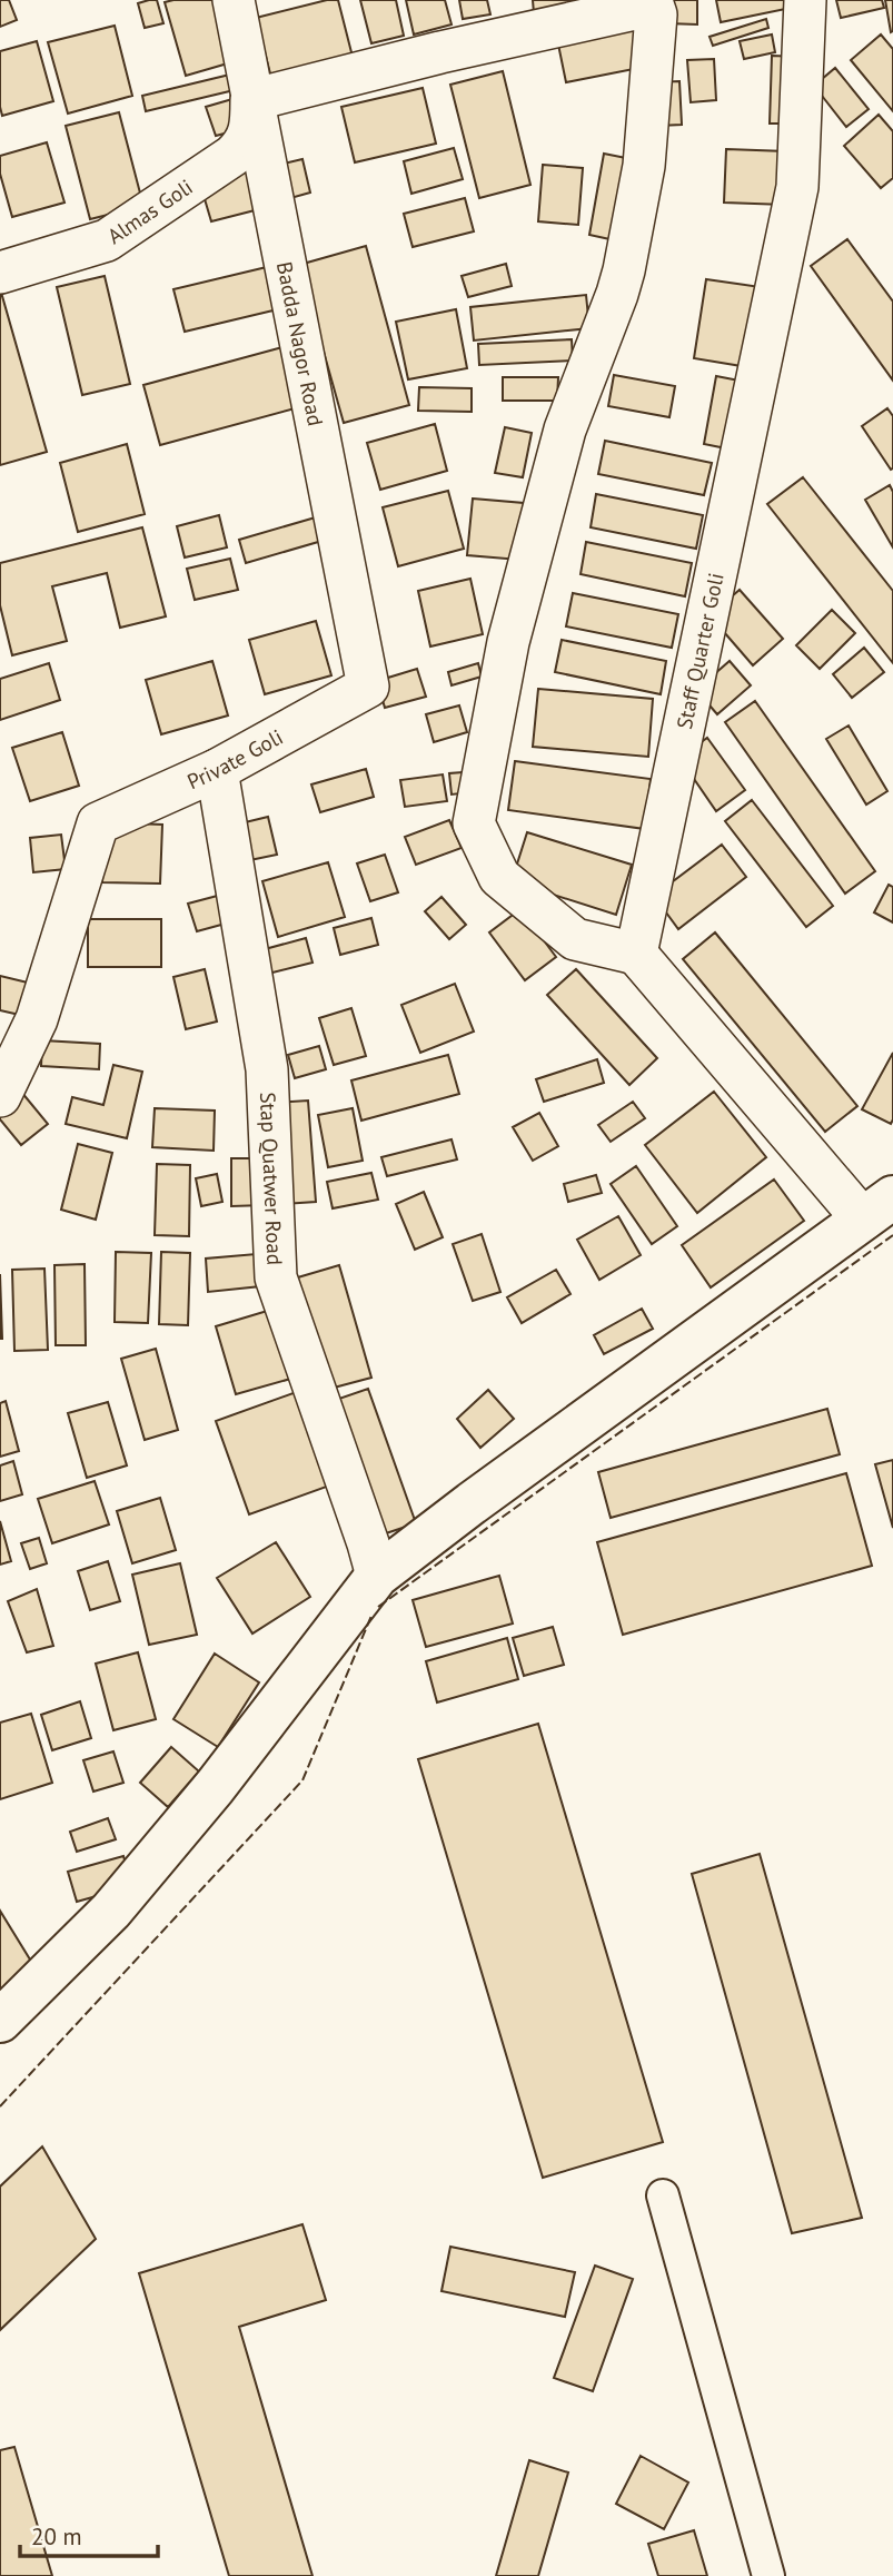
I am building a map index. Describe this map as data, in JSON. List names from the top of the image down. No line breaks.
{"streets":{"street":["Almas Goli","Badda Nagor Road","Staff Quarter Goli","Private Goli","Stap Quatwer Road"]},"crossings":[["Almas Goli","Badda Nagor Road"],["Badda Nagor Road","Private Goli"],["Private Goli","Stap Quatwer Road"]],"scale_bar":"20 m"}
